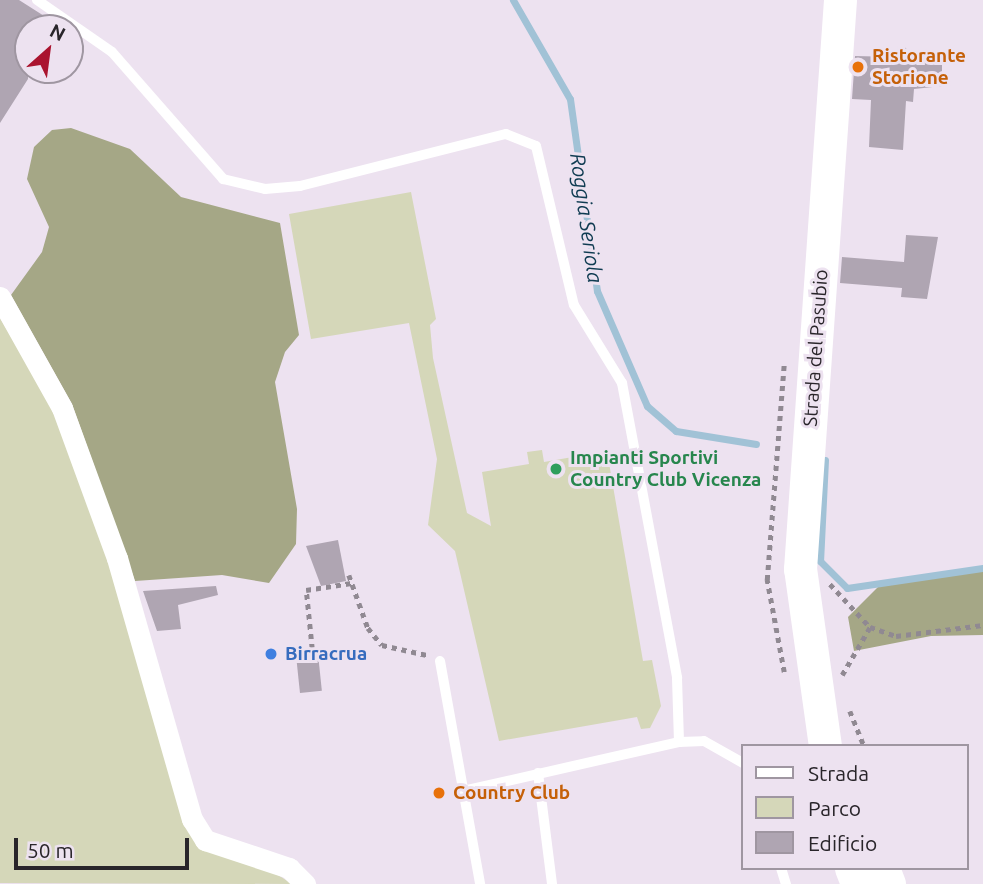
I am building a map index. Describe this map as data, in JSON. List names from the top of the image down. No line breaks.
{"streets":{"main road":["Strada del Pasubio"]},"water":["Roggia Seriola"],"places":["Ristorante Storione","Impianti Sportivi Country Club Vicenza","Birracrua","Country Club"],"legend":["Strada","Parco","Edificio"],"scale_bar":"50 m","north":"top right"}
